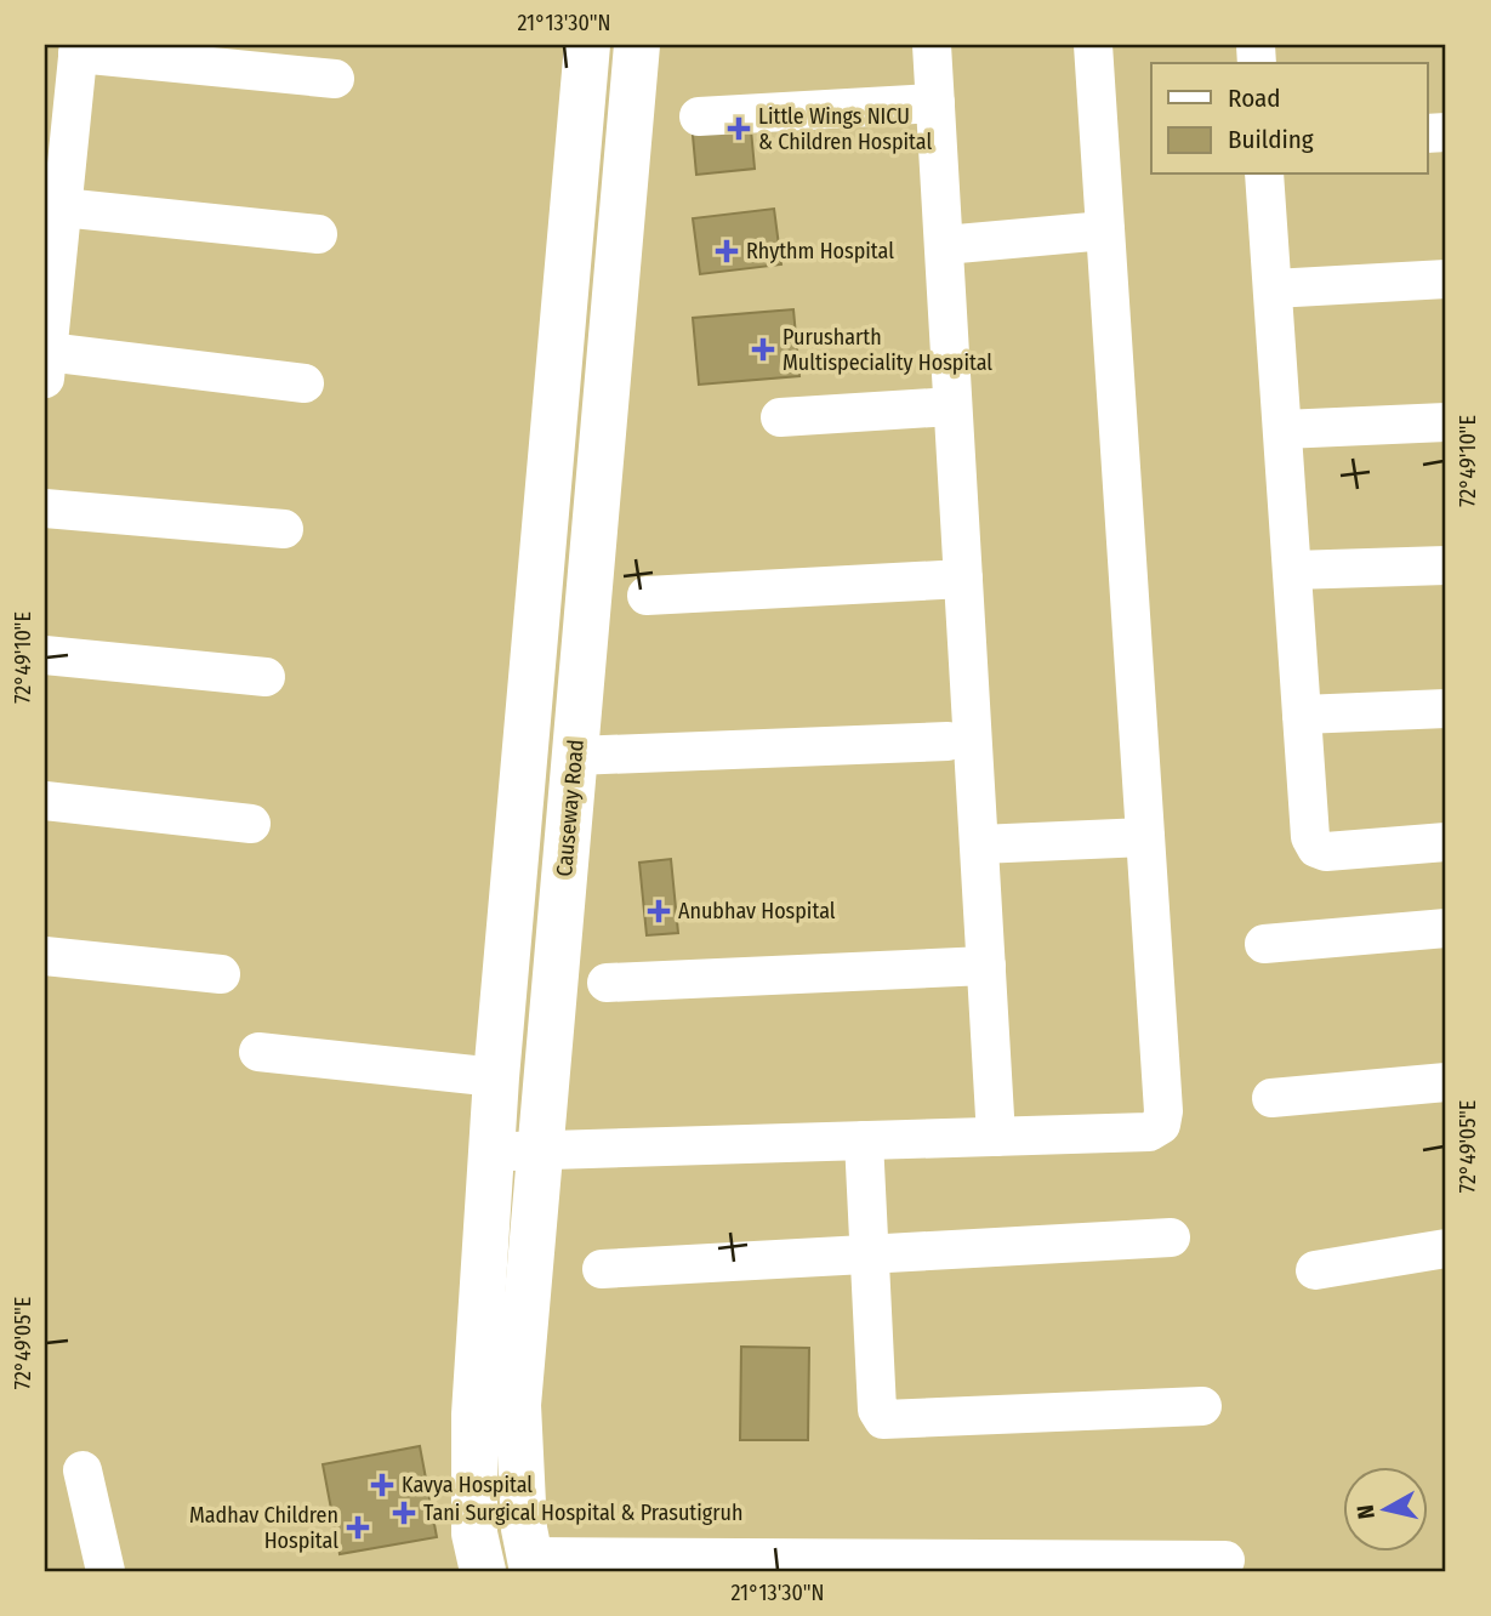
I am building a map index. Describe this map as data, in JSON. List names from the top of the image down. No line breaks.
{"streets":{"main road":["Causeway Road"]},"places":{"health":["Little Wings NICU & Children Hospital","Rhythm Hospital","Purusharth Multispeciality Hospital","Anubhav Hospital","Kavya Hospital","Tani Surgical Hospital & Prasutigruh","Madhav Children Hospital"]},"legend":["Road","Building"],"north":"left","coordinates":["21°13'30\"N","72°49'10\"E","72°49'05\"E"]}
